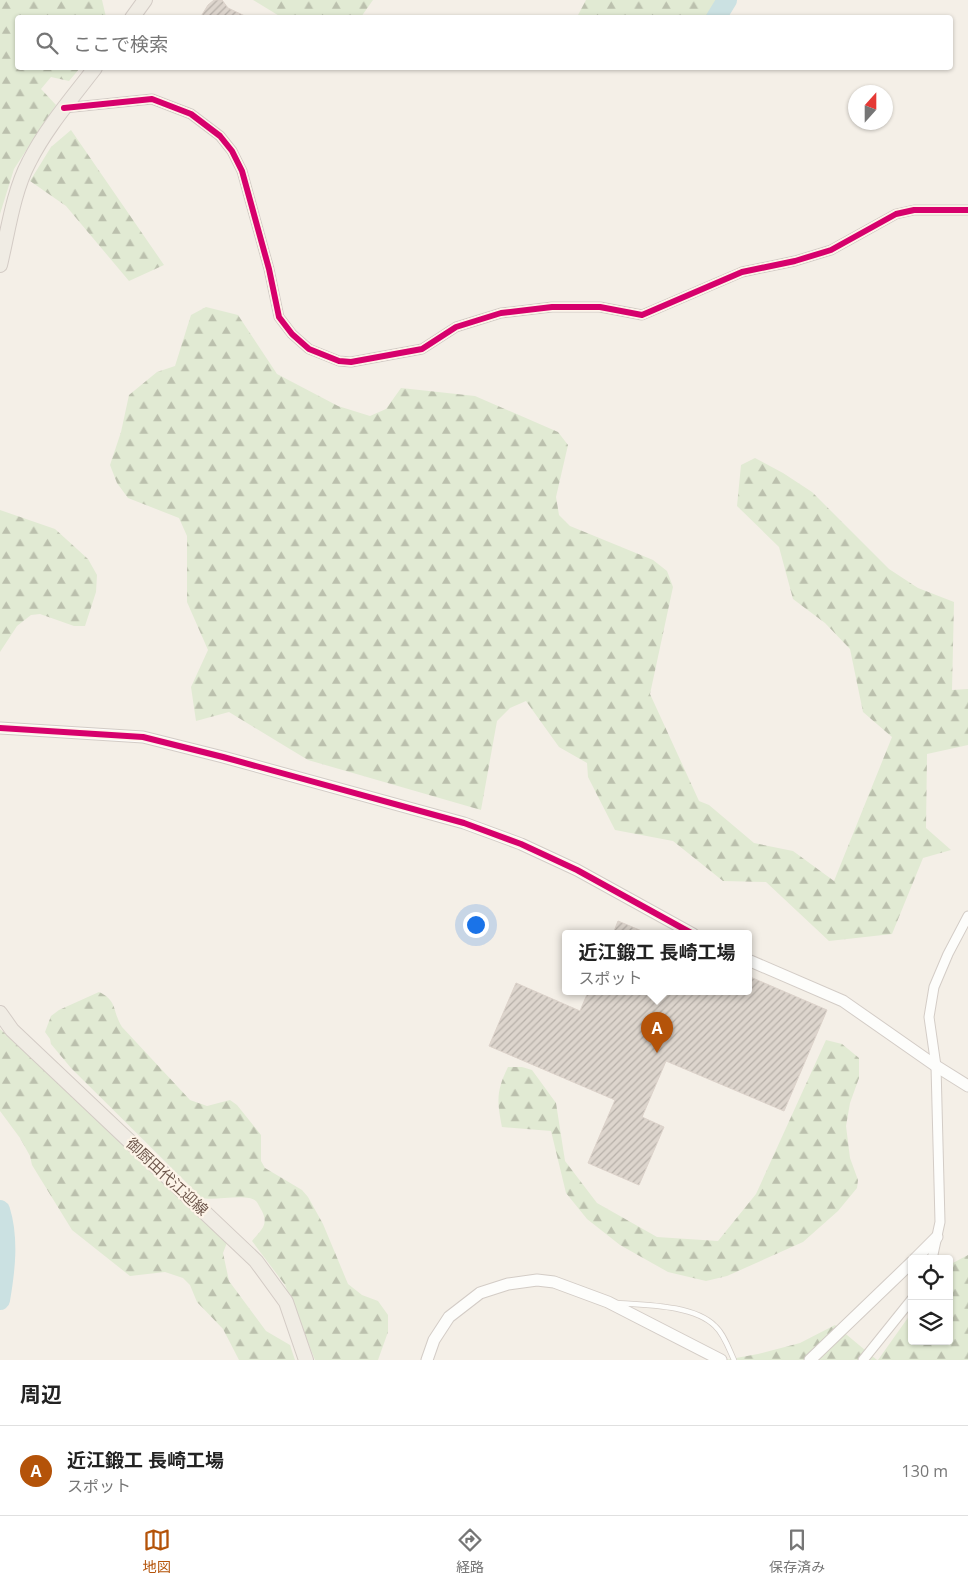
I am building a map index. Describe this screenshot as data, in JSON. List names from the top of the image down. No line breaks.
{"streets":{"main road":["御厨田代江迎線"]},"north":"top","page":{"search":"ここで検索","popup":["近江鍛工 長崎工場","スポット"],"pins":"A","heading":"周辺","list":[{"mark":"A","name":"近江鍛工 長崎工場","note":"スポット","value":"130 m"}],"nav":["地図","経路","保存済み"]}}
